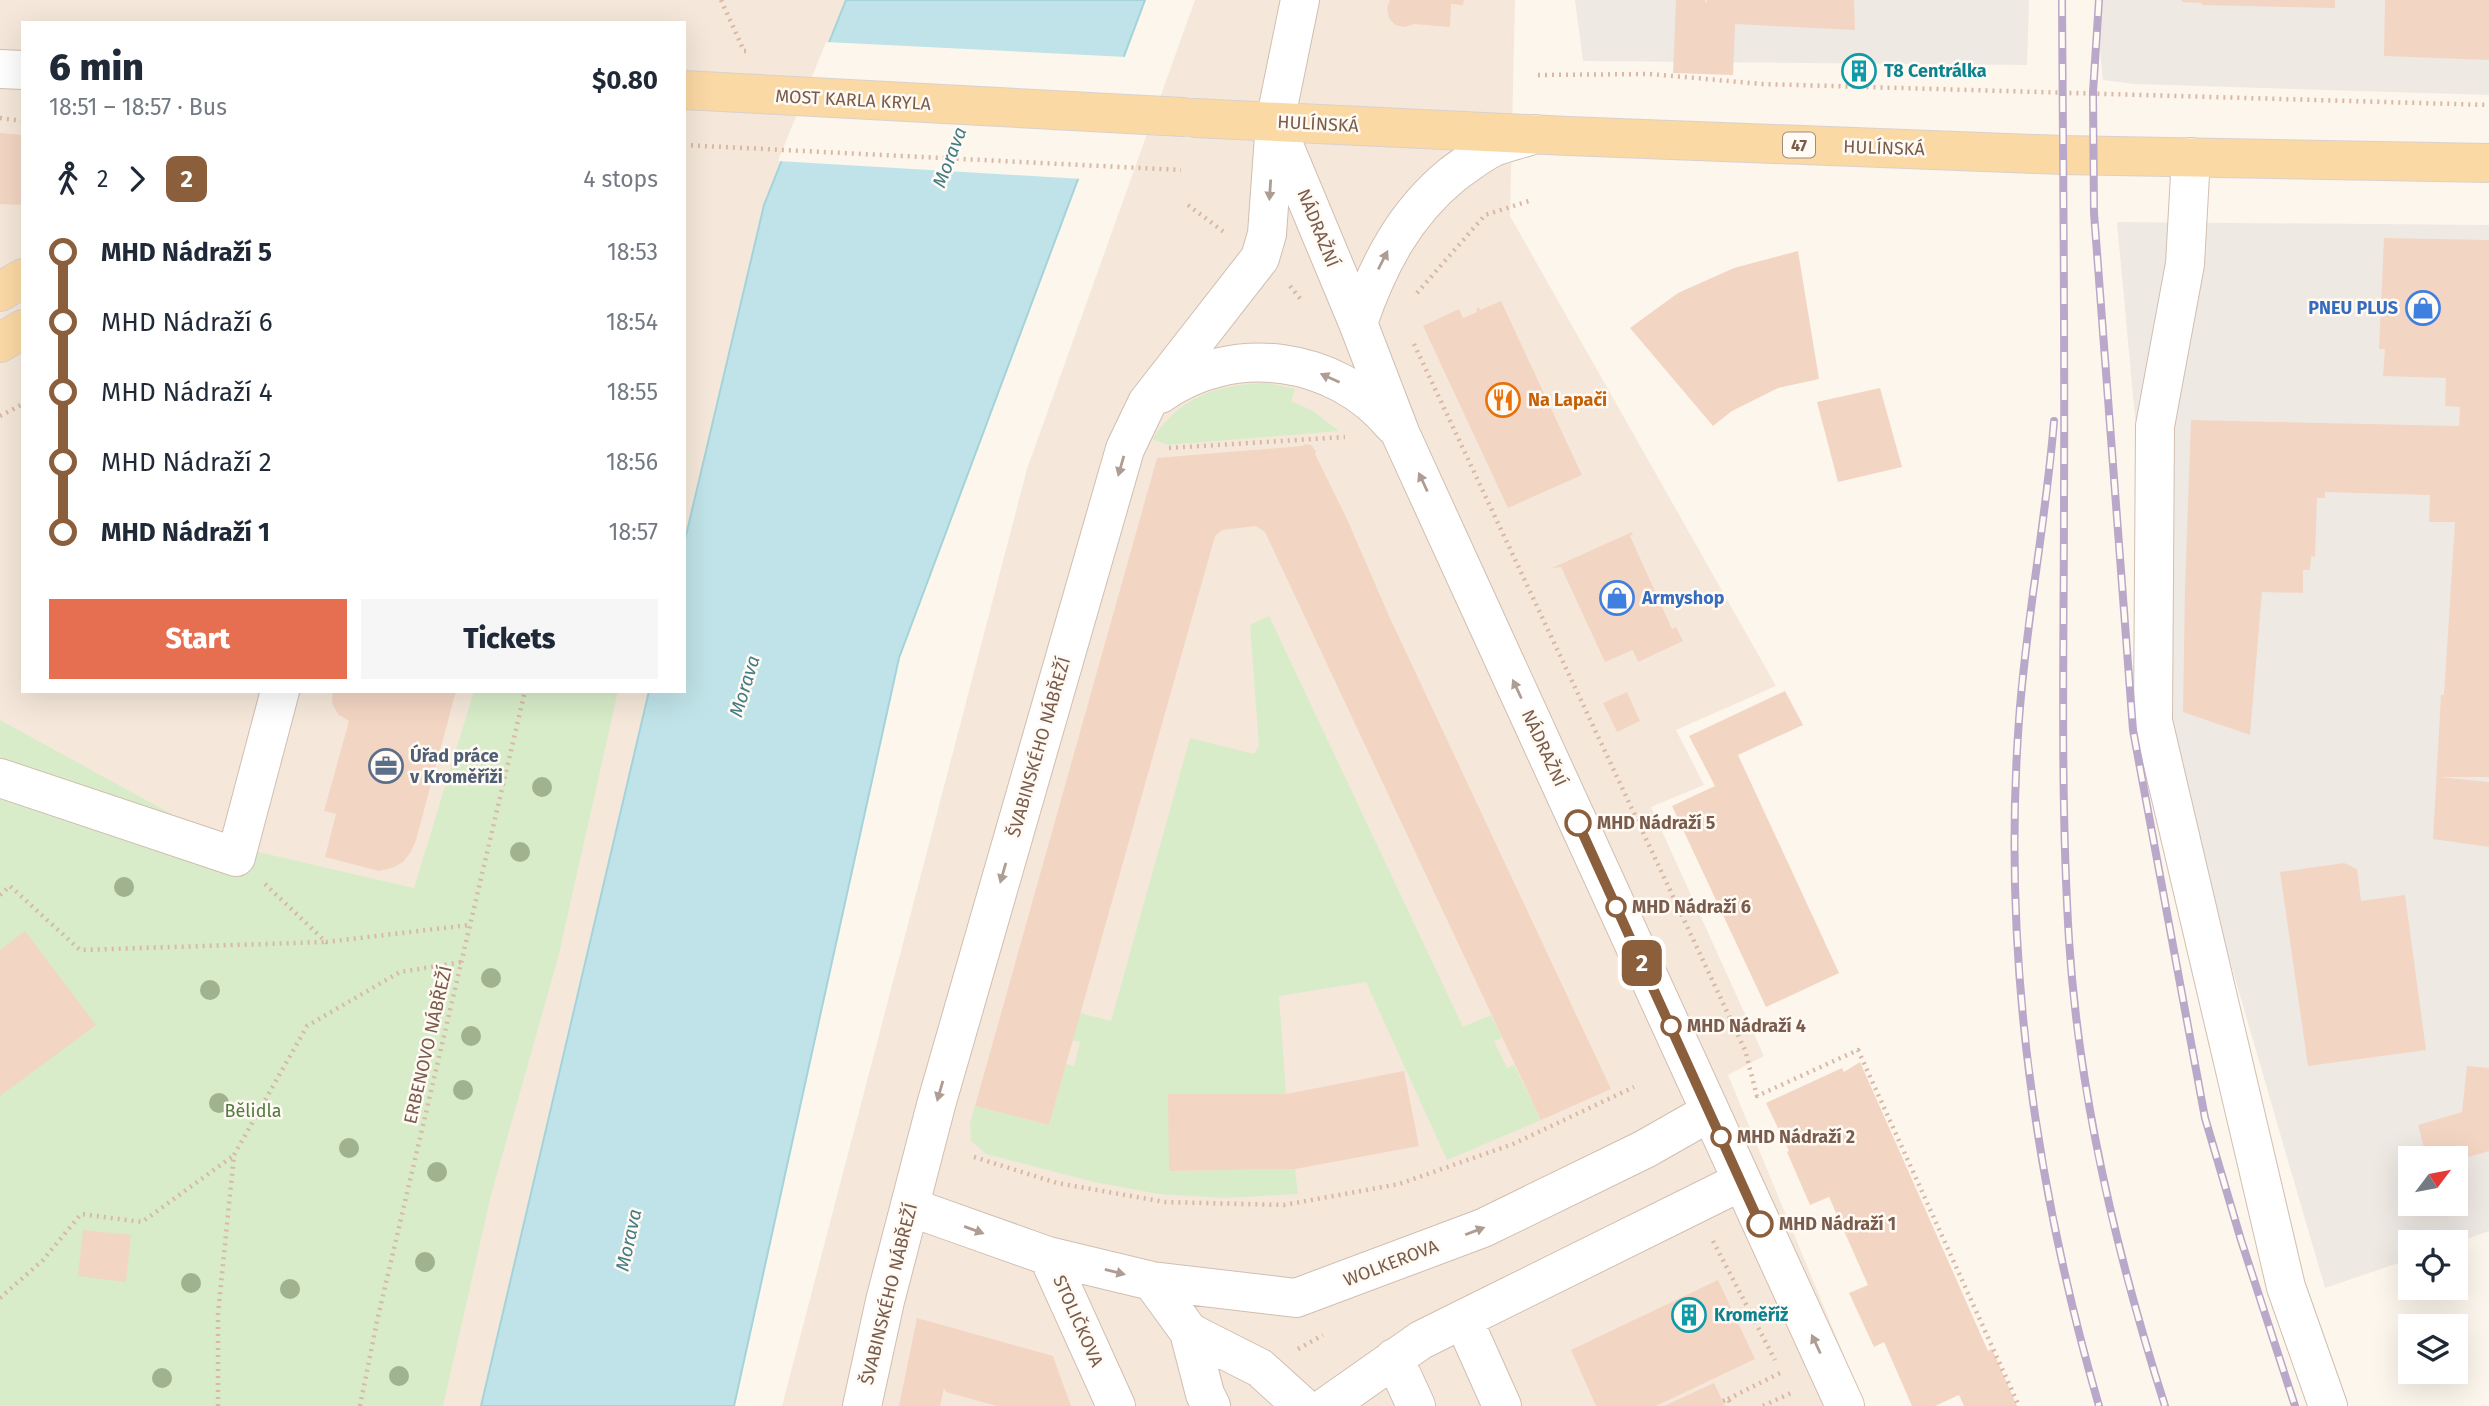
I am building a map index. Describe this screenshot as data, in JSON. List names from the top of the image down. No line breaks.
{"streets":{"main road":["MOST KARLA KRYLA","HULÍNSKÁ","47"],"street":["NÁDRAŽNÍ","ŠVABINSKÉHO NÁBŘEŽÍ","WOLKEROVA","STOLIČKOVA"],"path":["ERBENOVO NÁBŘEŽÍ"]},"crossings":[["MOST KARLA KRYLA","HULÍNSKÁ"],["MOST KARLA KRYLA","47"],["HULÍNSKÁ","NÁDRAŽNÍ"],["HULÍNSKÁ","ŠVABINSKÉHO NÁBŘEŽÍ"],["NÁDRAŽNÍ","ŠVABINSKÉHO NÁBŘEŽÍ"],["NÁDRAŽNÍ","WOLKEROVA"],["ŠVABINSKÉHO NÁBŘEŽÍ","STOLIČKOVA"],["WOLKEROVA","STOLIČKOVA"]],"one_way":["NÁDRAŽNÍ","ŠVABINSKÉHO NÁBŘEŽÍ","STOLIČKOVA"],"water":["Morava"],"parks":["Bělidla"],"places":{"building":["T8 Centrálka","Kroměříž"],"shop":["PNEU PLUS","Armyshop"],"restaurant":["Na Lapači"],"office":["Úřad práce v Kroměříži"],"other":["MHD Nádraží 5","MHD Nádraží 6","MHD Nádraží 4","MHD Nádraží 2","MHD Nádraží 1"]},"lines":["bus line 2"],"north":"top right","page":{"on_map":"2","heading":["6 min","18:51 – 18:57 · Bus","$0.80"],"legs":["2","2","4 stops"],"list":[{"name":"MHD Nádraží 5","value":"18:53"},{"name":"MHD Nádraží 6","value":"18:54"},{"name":"MHD Nádraží 4","value":"18:55"},{"name":"MHD Nádraží 2","value":"18:56"},{"name":"MHD Nádraží 1","value":"18:57"}],"buttons":["Start","Tickets"]}}
